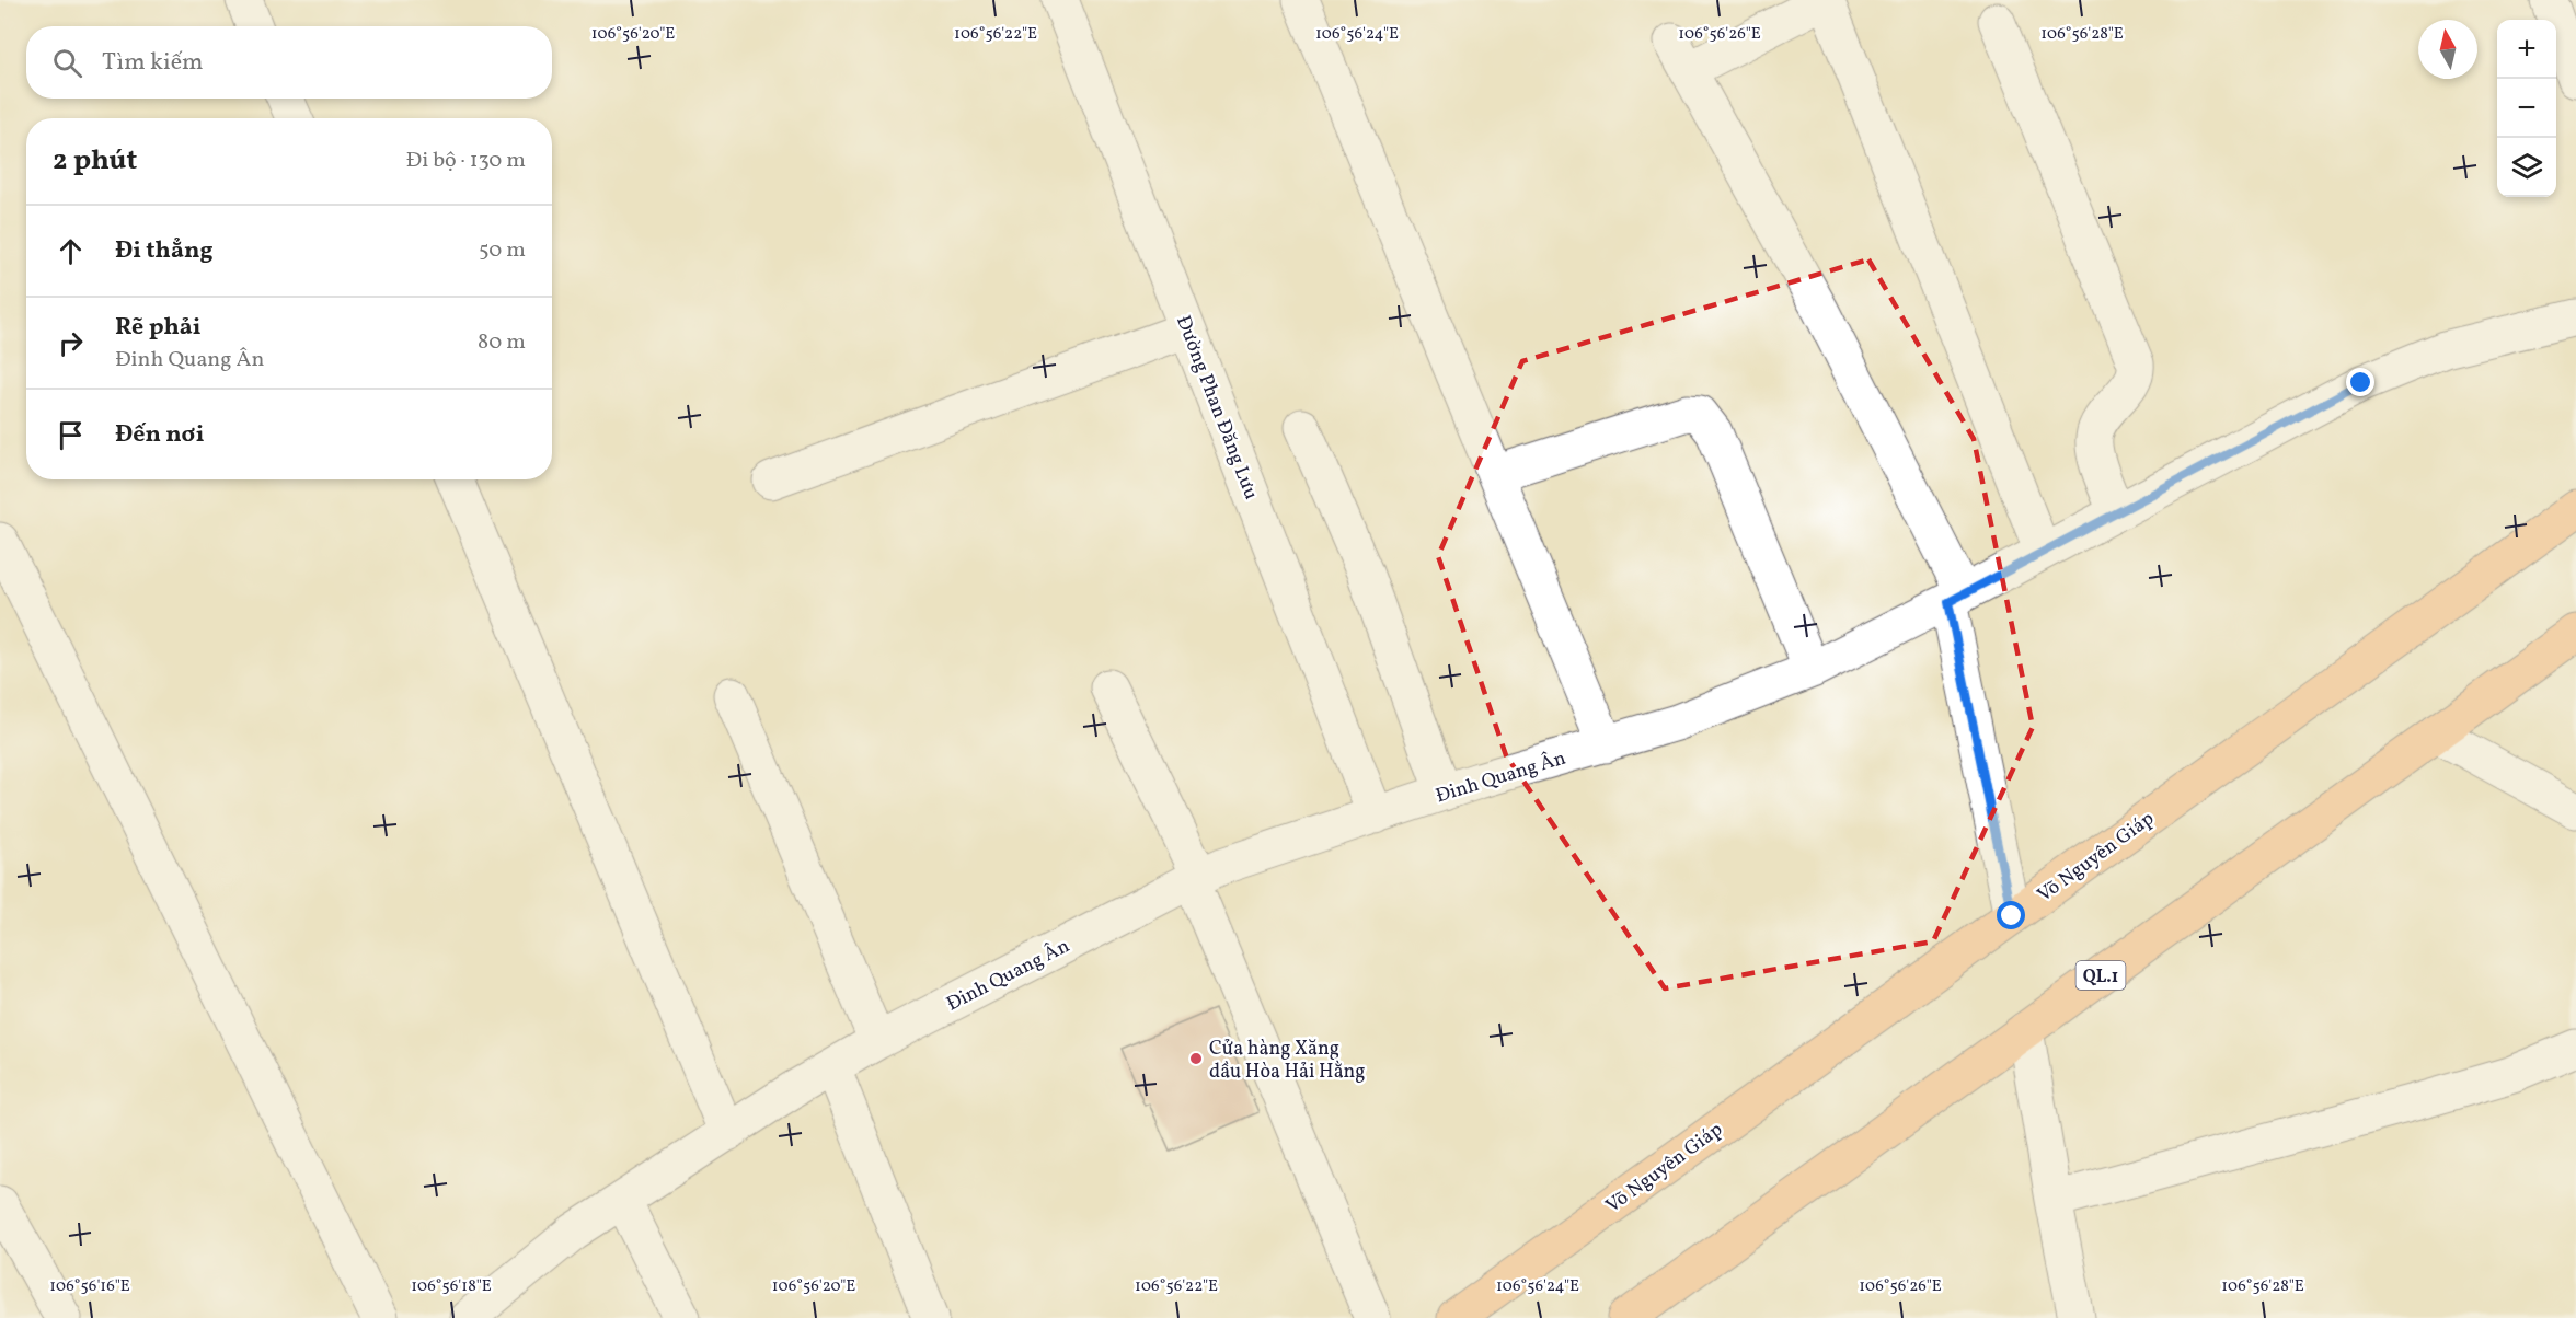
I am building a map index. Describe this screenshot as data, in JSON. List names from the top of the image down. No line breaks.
{"streets":{"highway":["Võ Nguyên Giáp","QL.1"],"street":["Đường Phan Đăng Lưu","Đinh Quang Ân"]},"crossings":[["Đường Phan Đăng Lưu","Đinh Quang Ân"]],"places":["Cửa hàng Xăng dầu Hòa Hải Hằng"],"north":"top","page":{"map_buttons":["+","−"],"search":"Tìm kiếm","heading":["2 phút","Đi bộ · 130 m"],"list":[["Đi thẳng","50 m"],["Rẽ phải","Đinh Quang Ân","80 m"],"Đến nơi"]},"coordinates":["106°56'20\"E","106°56'22\"E","106°56'24\"E","106°56'26\"E","106°56'28\"E","106°56'16\"E","106°56'18\"E"]}
